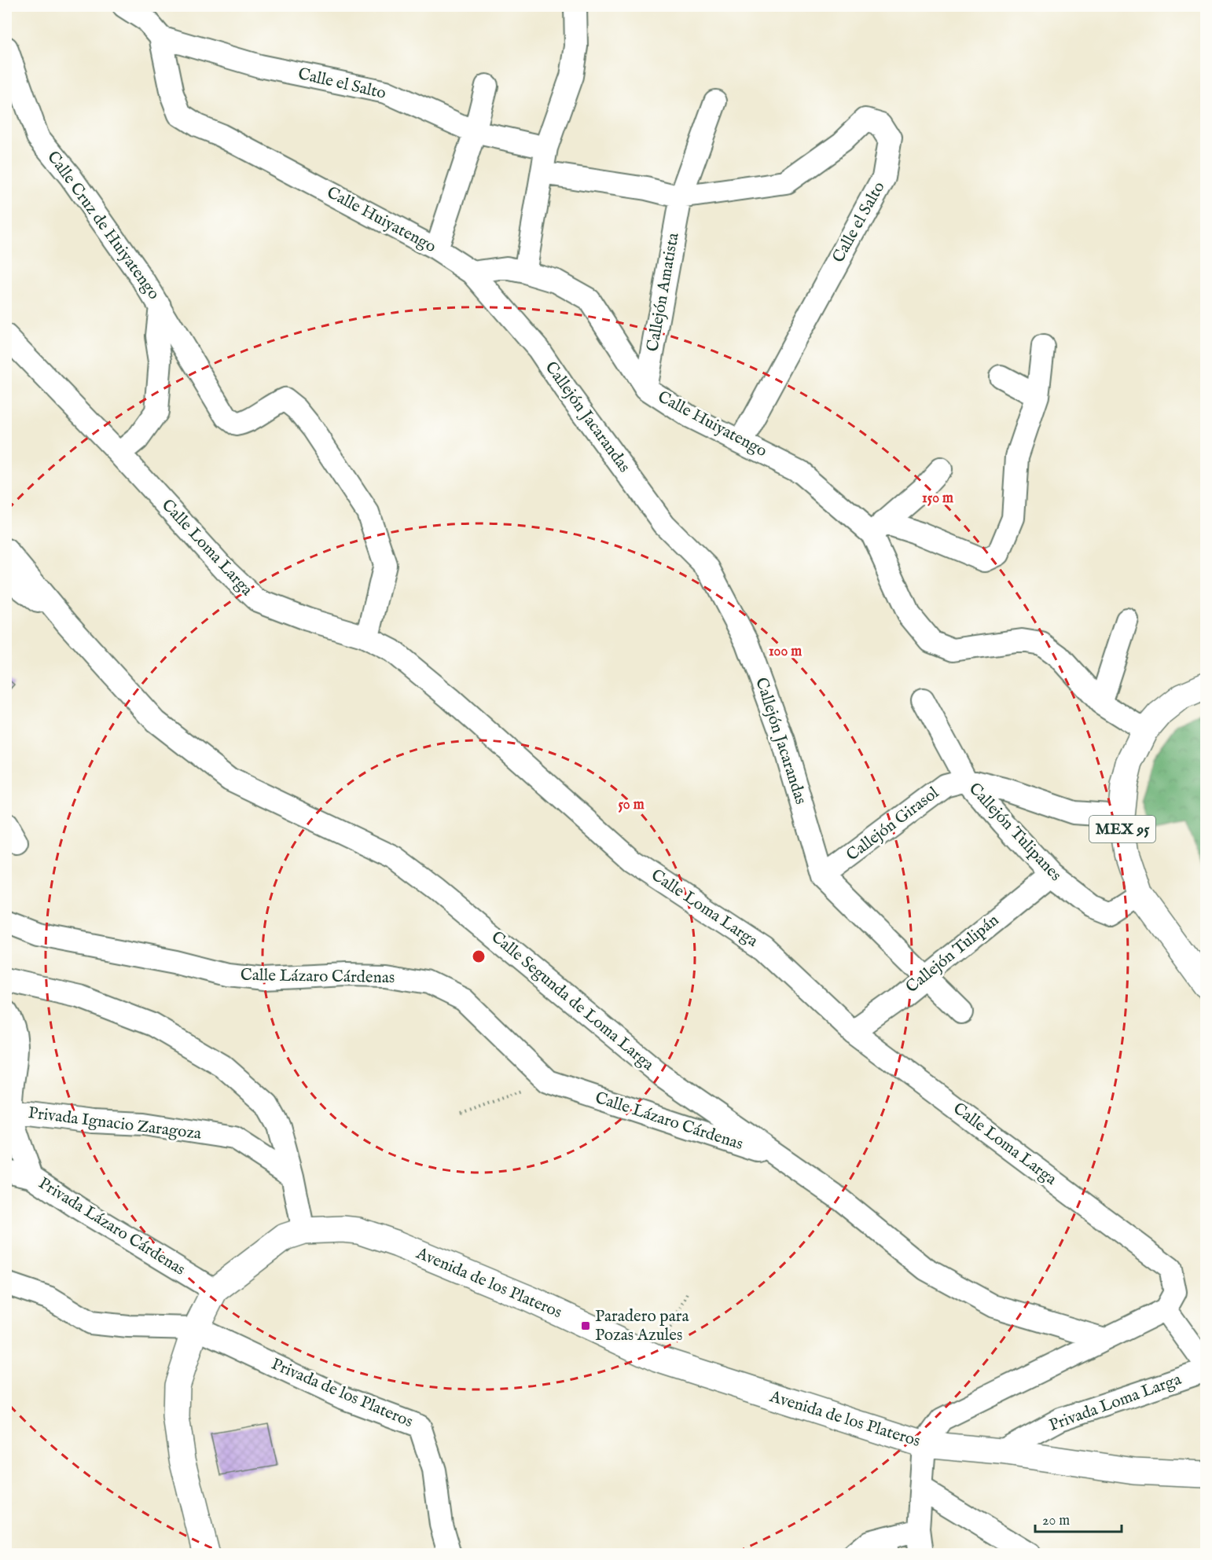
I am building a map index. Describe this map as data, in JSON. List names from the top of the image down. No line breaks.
{"streets":{"main road":["MEX 95","Avenida de los Plateros"],"street":["Calle el Salto","Calle Huiyatengo","Calle Cruz de Huiyatengo","Callejón Amatista","Callejón Jacarandas","Calle Loma Larga","Callejón Girasol","Callejón Tulipanes","Callejón Tulipán","Calle Lázaro Cárdenas","Calle Segunda de Loma Larga","Privada Ignacio Zaragoza","Privada Lázaro Cárdenas","Privada de los Plateros","Privada Loma Larga"]},"crossings":[["Calle el Salto","Calle Huiyatengo"],["Calle el Salto","Callejón Amatista"],["Calle Huiyatengo","Callejón Amatista"],["Calle Huiyatengo","Callejón Jacarandas"],["Calle Huiyatengo","MEX 95"],["Calle Cruz de Huiyatengo","Calle Loma Larga"],["Callejón Jacarandas","Callejón Girasol"],["Callejón Jacarandas","Callejón Tulipán"],["Calle Loma Larga","Callejón Tulipán"],["Callejón Girasol","Callejón Tulipanes"],["MEX 95","Callejón Tulipanes"],["Callejón Tulipanes","Callejón Tulipán"],["Calle Lázaro Cárdenas","Calle Segunda de Loma Larga"],["Privada Lázaro Cárdenas","Avenida de los Plateros"],["Avenida de los Plateros","Privada de los Plateros"],["Avenida de los Plateros","Privada Loma Larga"]],"places":{"transit":["Paradero para Pozas Azules"]},"scale_bar":"20 m","rings":["150 m","100 m","50 m"]}
